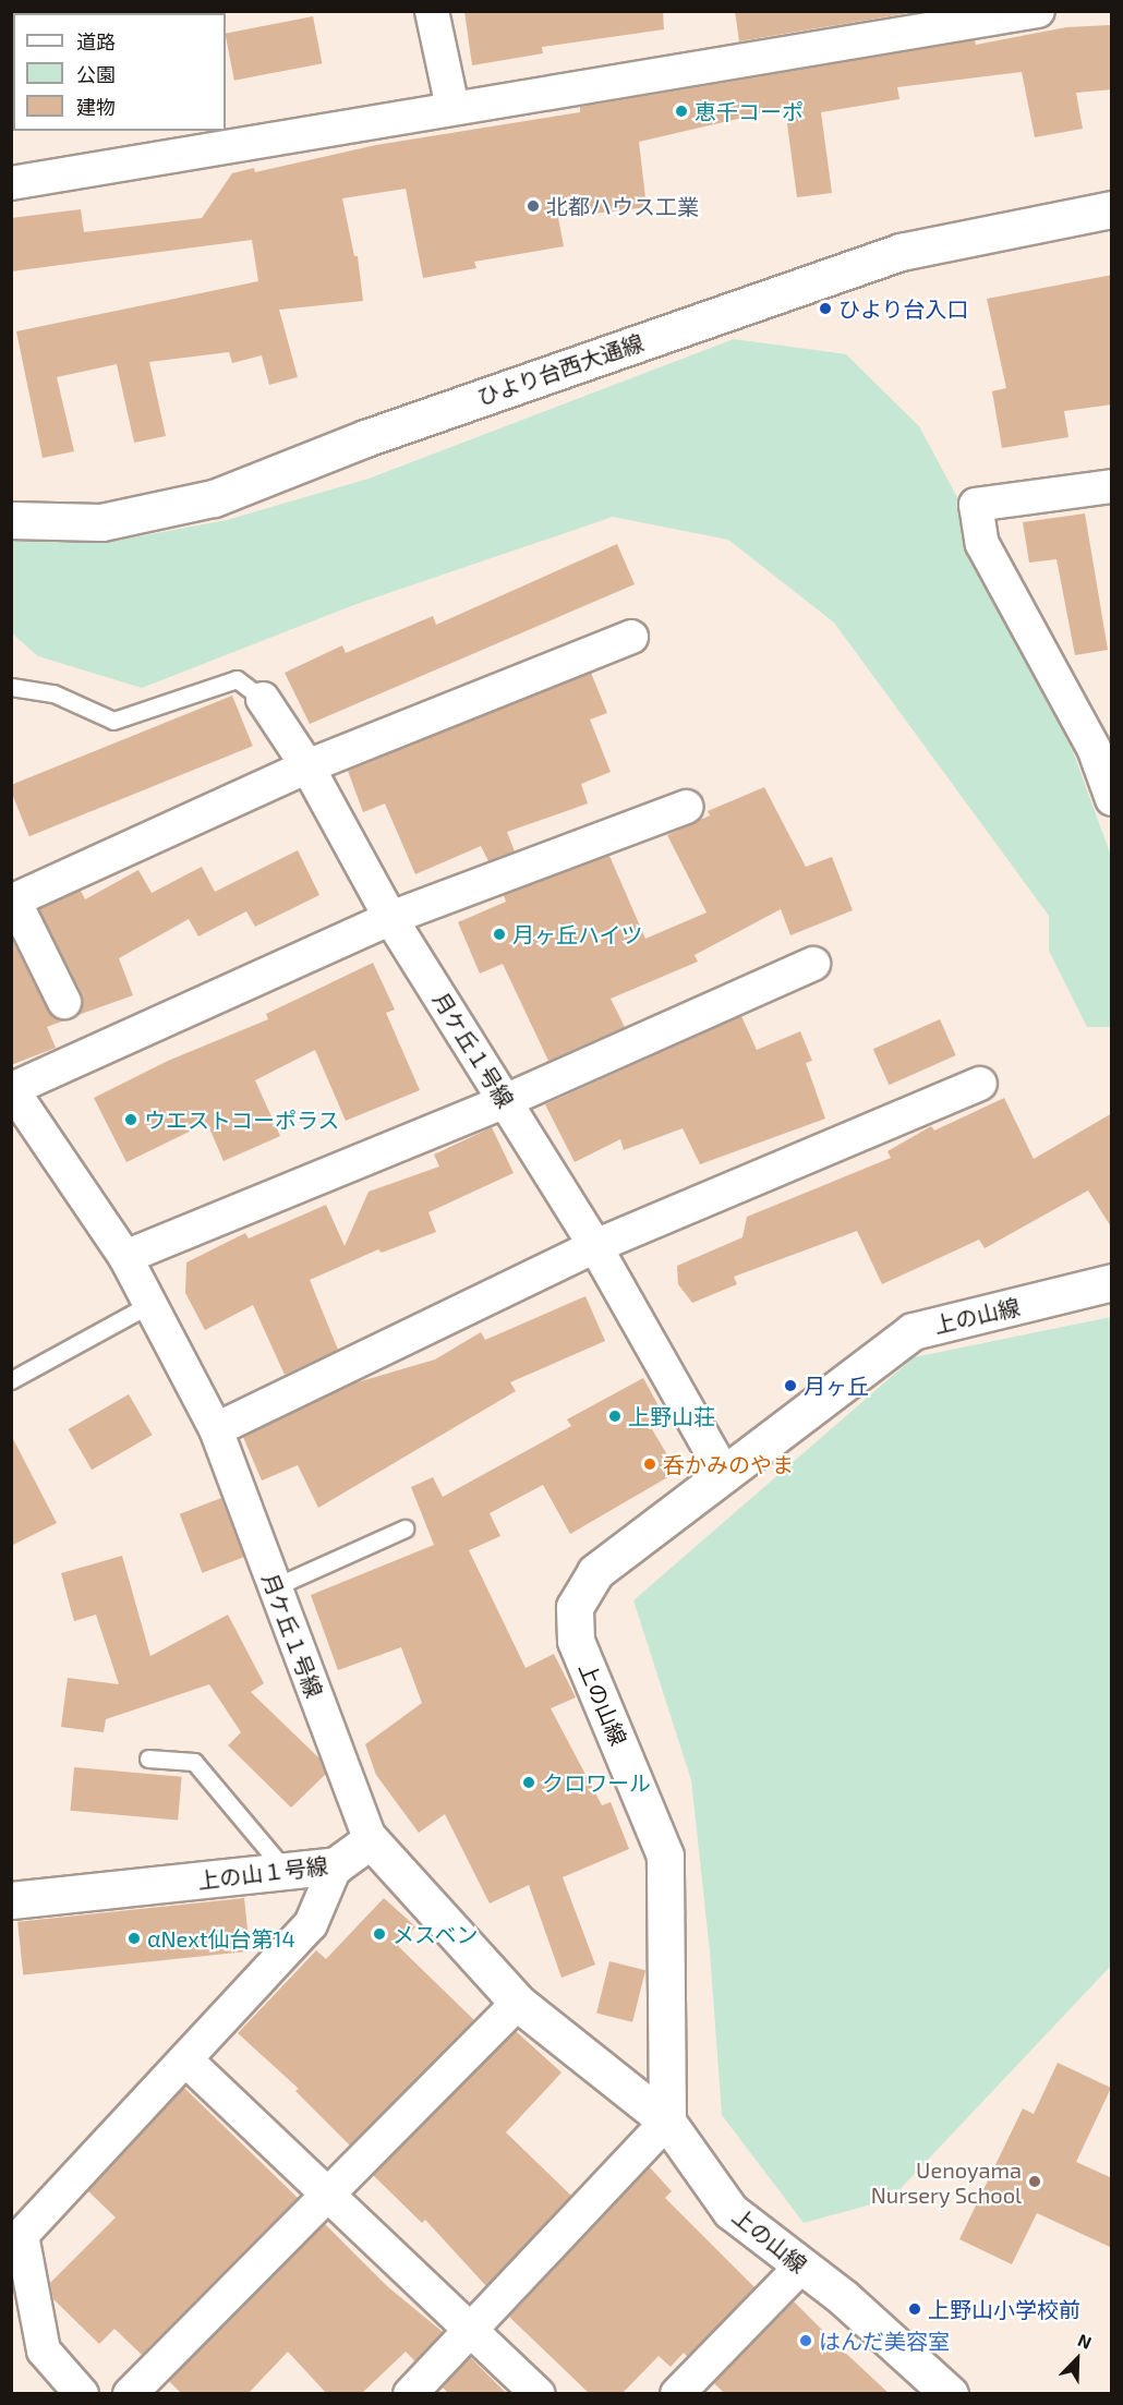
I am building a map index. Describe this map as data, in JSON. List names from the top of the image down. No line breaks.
{"streets":{"street":["ひより台西大通線","月ケ丘１号線","上の山線","上の山１号線"]},"crossings":[["月ケ丘１号線","上の山線"],["月ケ丘１号線","上の山１号線"]],"places":["恵千コーポ","北都ハウス工業","ひより台入口","月ヶ丘ハイツ","ウエストコーポラス","月ヶ丘","上野山荘","呑かみのやま","クロワール","メスベン","αNext仙台第14","Uenoyama Nursery School","上野山小学校前","はんだ美容室"],"legend":["道路","公園","建物"],"north":"top right"}
